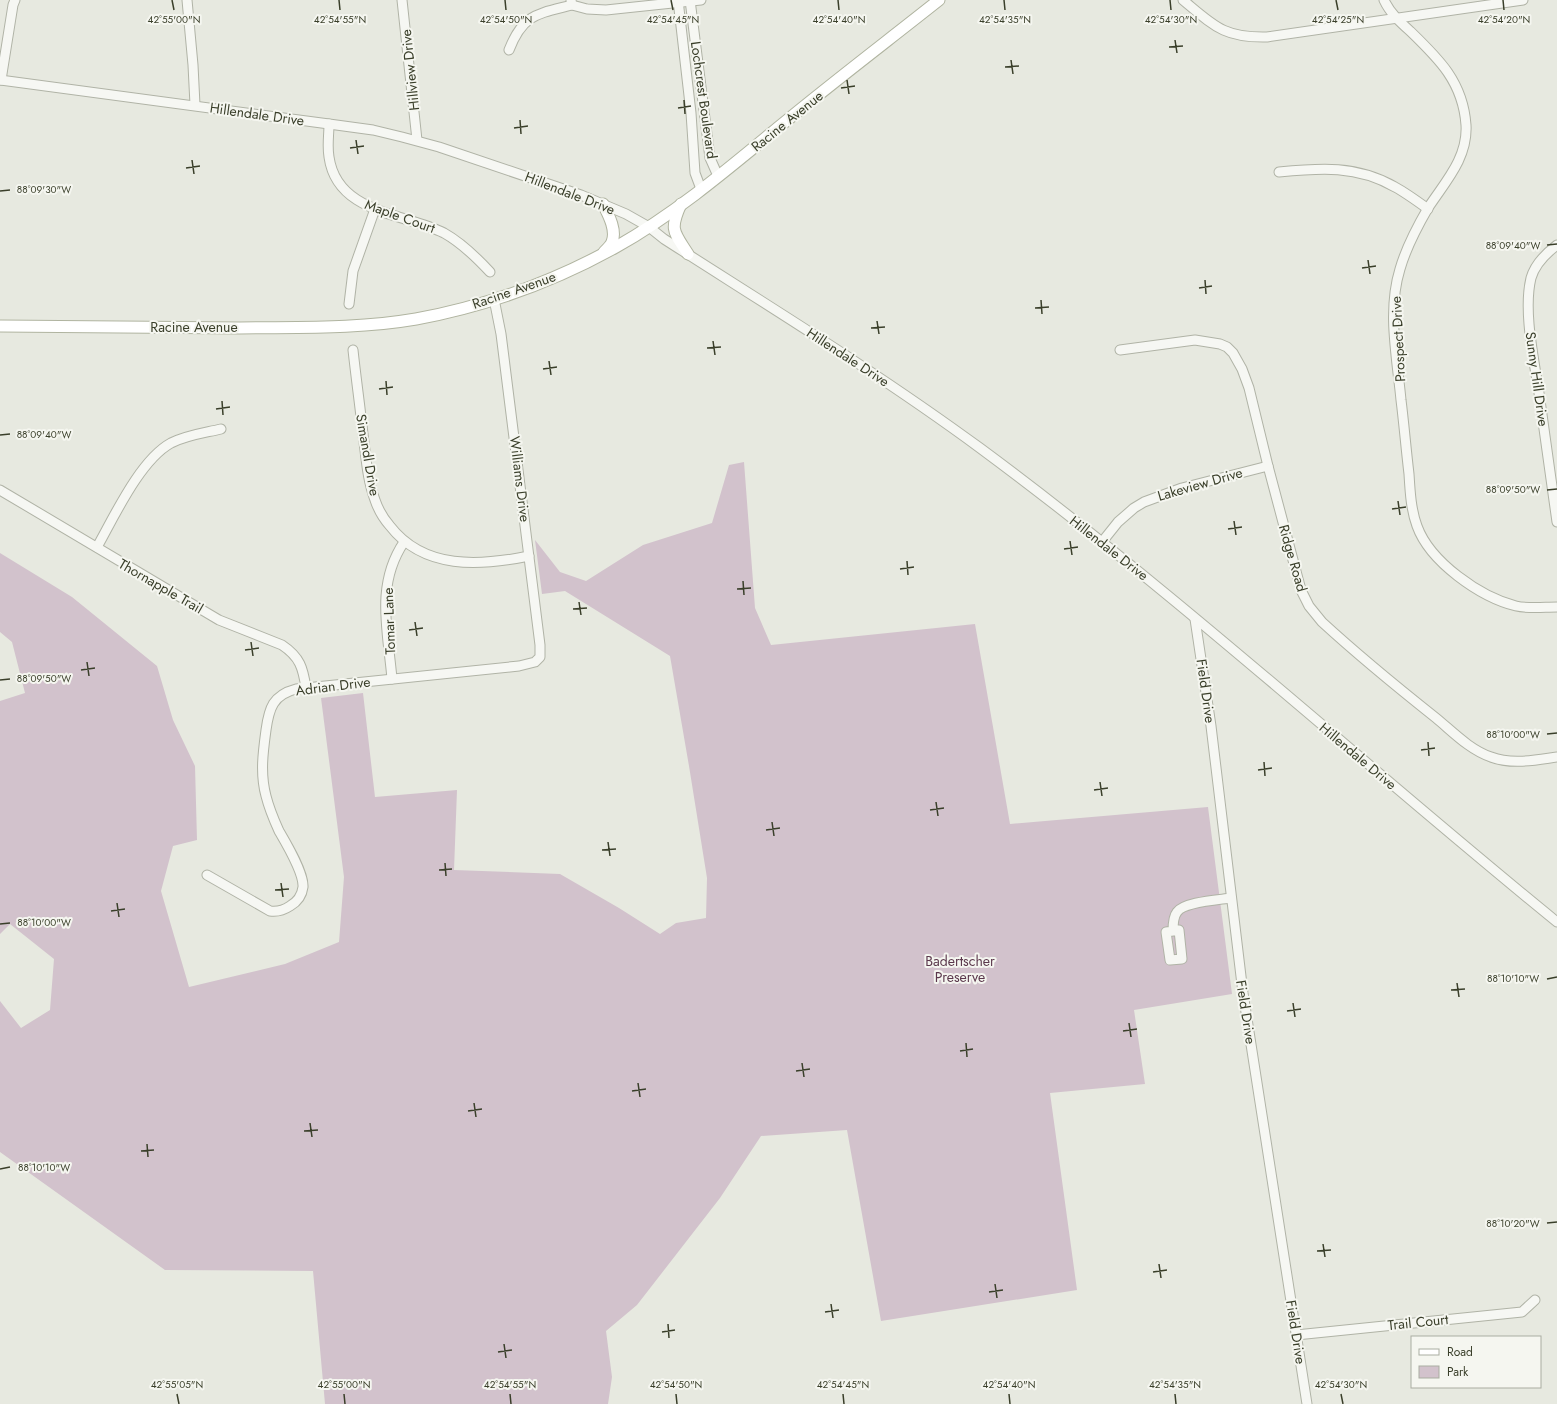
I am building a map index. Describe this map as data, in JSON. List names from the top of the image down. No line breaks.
{"streets":{"main road":["Racine Avenue"],"street":["Hillview Drive","Lochcrest Boulevard","Hillendale Drive","Maple Court","Prospect Drive","Sunny Hill Drive","Simandl Drive","Williams Drive","Lakeview Drive","Ridge Road","Thornapple Trail","Tomar Lane","Adrian Drive","Field Drive","Trail Court"]},"crossings":[["Hillview Drive","Hillendale Drive"],["Lochcrest Boulevard","Racine Avenue"],["Hillendale Drive","Racine Avenue"],["Hillendale Drive","Maple Court"],["Hillendale Drive","Lakeview Drive"],["Hillendale Drive","Field Drive"],["Racine Avenue","Williams Drive"],["Simandl Drive","Williams Drive"],["Simandl Drive","Tomar Lane"],["Williams Drive","Adrian Drive"],["Lakeview Drive","Ridge Road"],["Thornapple Trail","Adrian Drive"],["Tomar Lane","Adrian Drive"],["Field Drive","Trail Court"]],"parks":["Badertscher Preserve"],"legend":["Road","Park"],"coordinates":["42°55'00\"N","42°54'55\"N","42°54'50\"N","42°54'45\"N","42°54'40\"N","42°54'35\"N","42°54'30\"N","42°54'25\"N","42°54'20\"N","88°09'30\"W","88°09'40\"W","88°09'50\"W","88°10'00\"W","88°10'10\"W","88°10'20\"W","42°55'05\"N"]}
